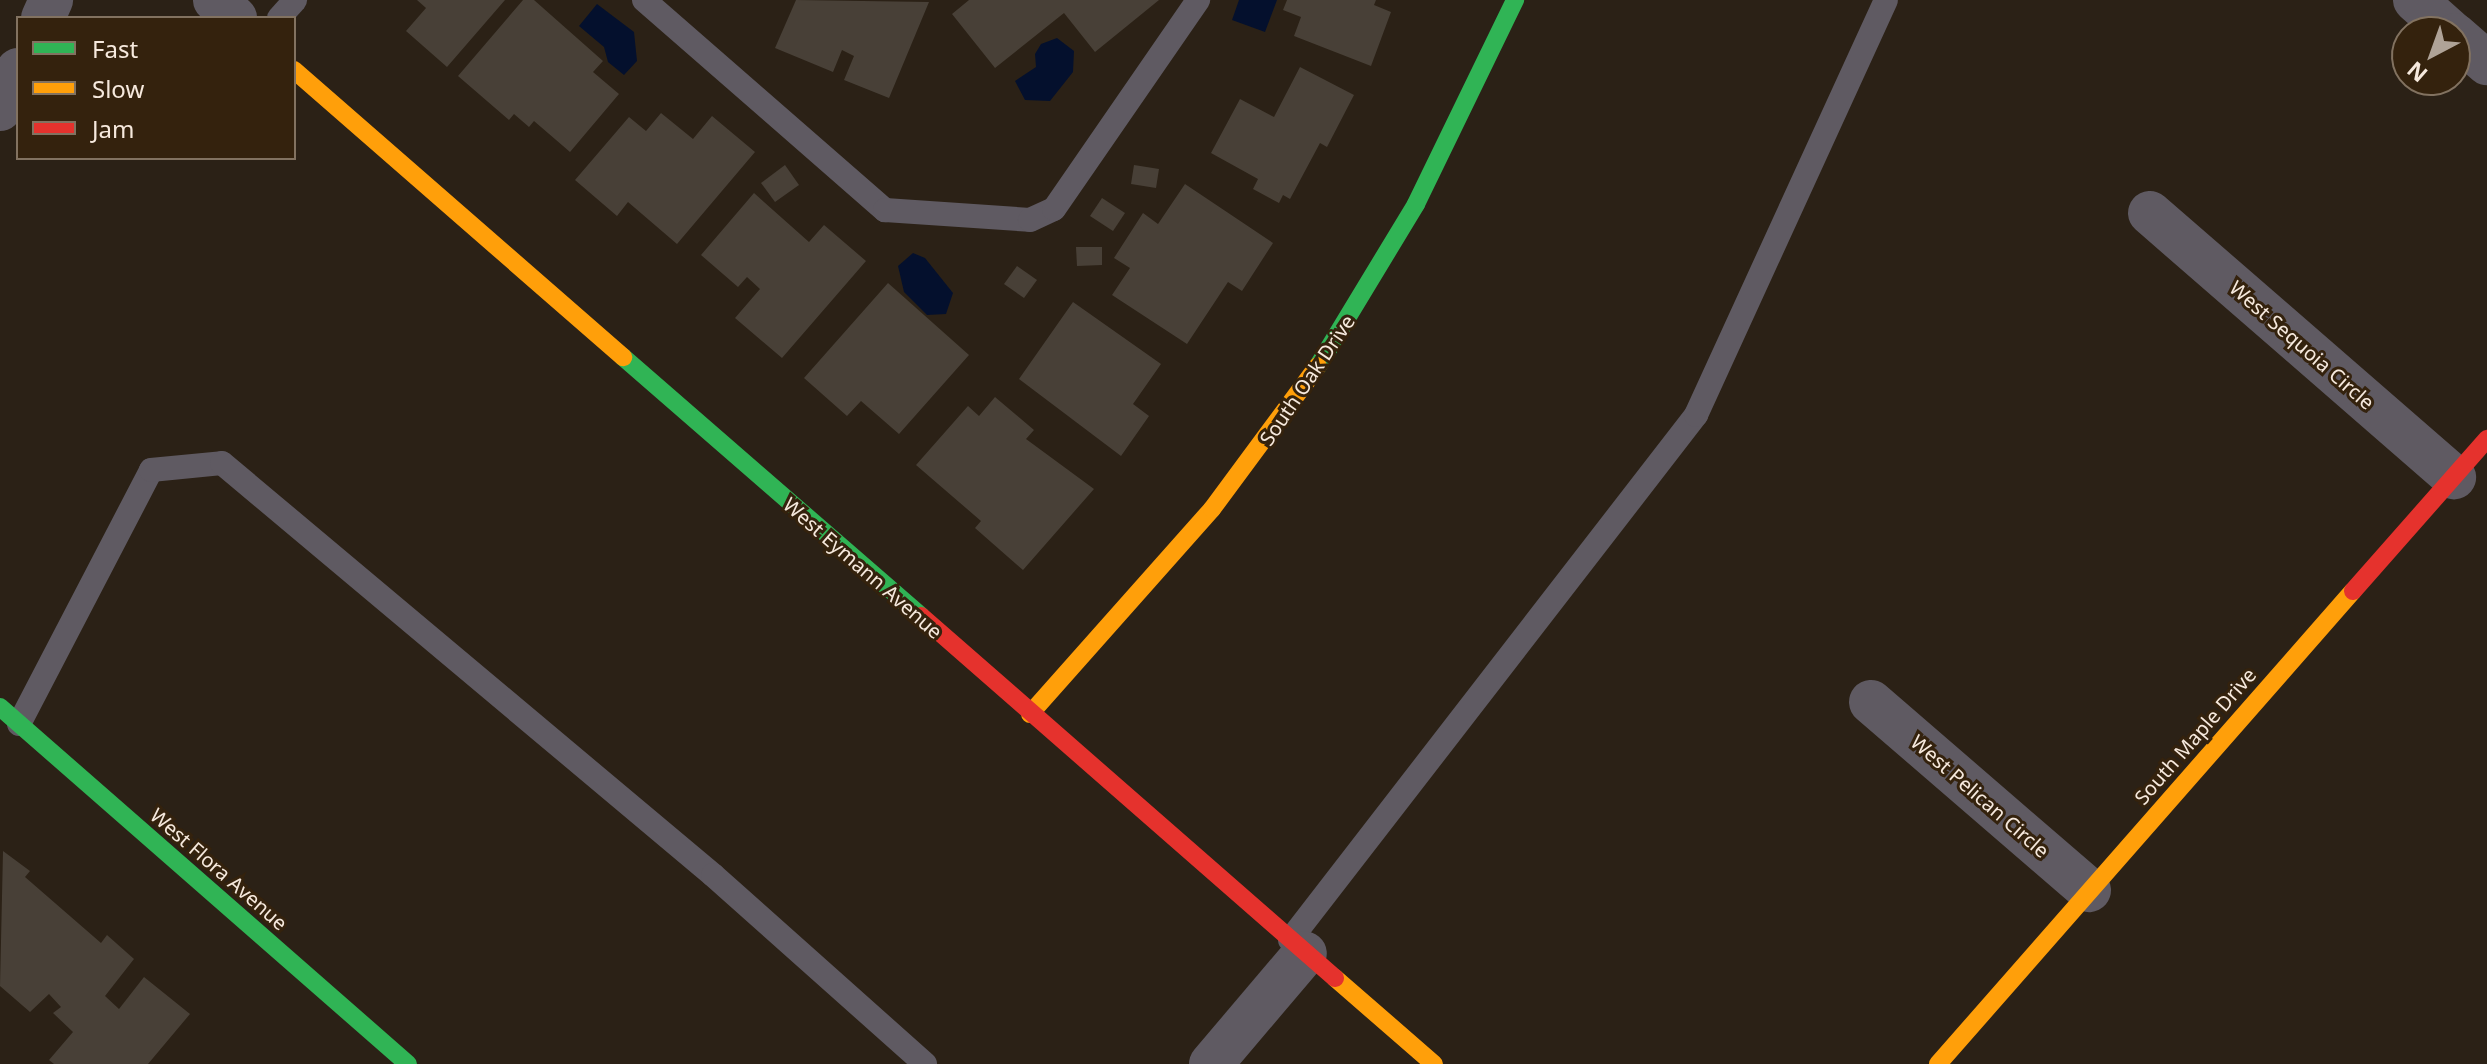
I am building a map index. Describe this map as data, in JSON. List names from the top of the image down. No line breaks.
{"streets":{"street":["West Sequoia Circle","South Oak Drive","West Eymann Avenue","South Maple Drive","West Pelican Circle","West Flora Avenue"]},"crossings":[["West Sequoia Circle","South Maple Drive"],["South Oak Drive","West Eymann Avenue"],["South Maple Drive","West Pelican Circle"]],"legend":["Fast","Slow","Jam"],"north":"bottom left"}
